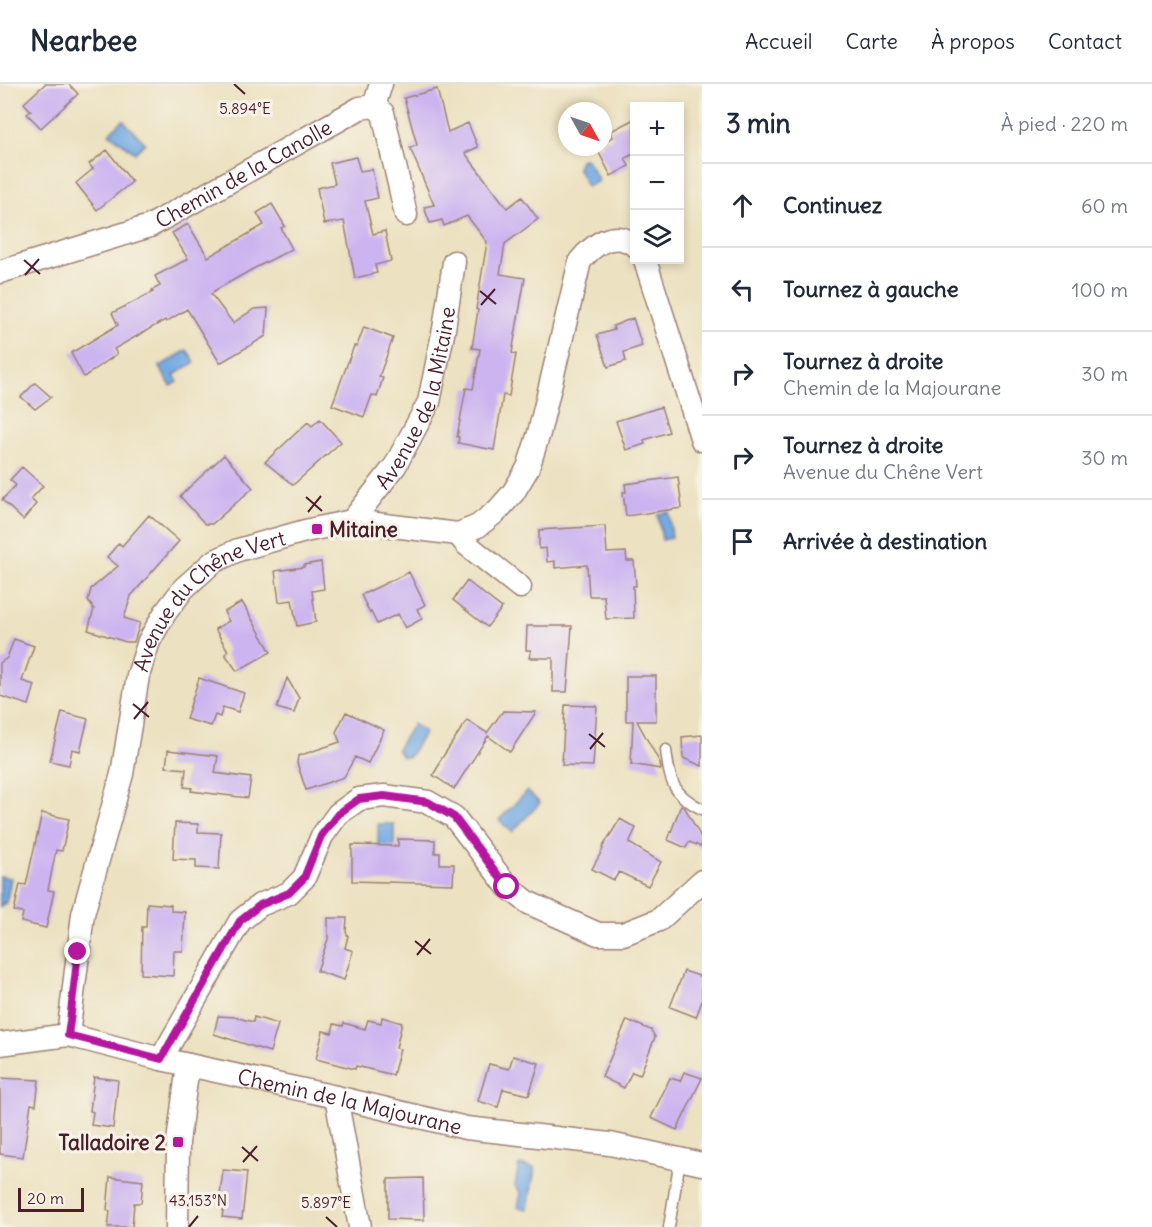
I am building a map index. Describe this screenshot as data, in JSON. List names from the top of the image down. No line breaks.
{"streets":{"street":["Chemin de la Canolle","Avenue de la Mitaine","Avenue du Chêne Vert","Chemin de la Majourane"]},"crossings":[["Avenue de la Mitaine","Avenue du Chêne Vert"],["Avenue du Chêne Vert","Chemin de la Majourane"]],"places":{"transit":["Mitaine","Talladoire 2"]},"scale_bar":"20 m","north":"bottom right","page":{"header":"Nearbee","nav":["Accueil","Carte","À propos","Contact"],"heading":["3 min","À pied · 220 m"],"map_buttons":["+","−"],"list":[["Continuez","60 m"],["Tournez à gauche","100 m"],["Tournez à droite","Chemin de la Majourane","30 m"],["Tournez à droite","Avenue du Chêne Vert","30 m"],"Arrivée à destination"],"scale":"20 m"},"coordinates":["5.894°E","43.153°N","5.897°E"]}
